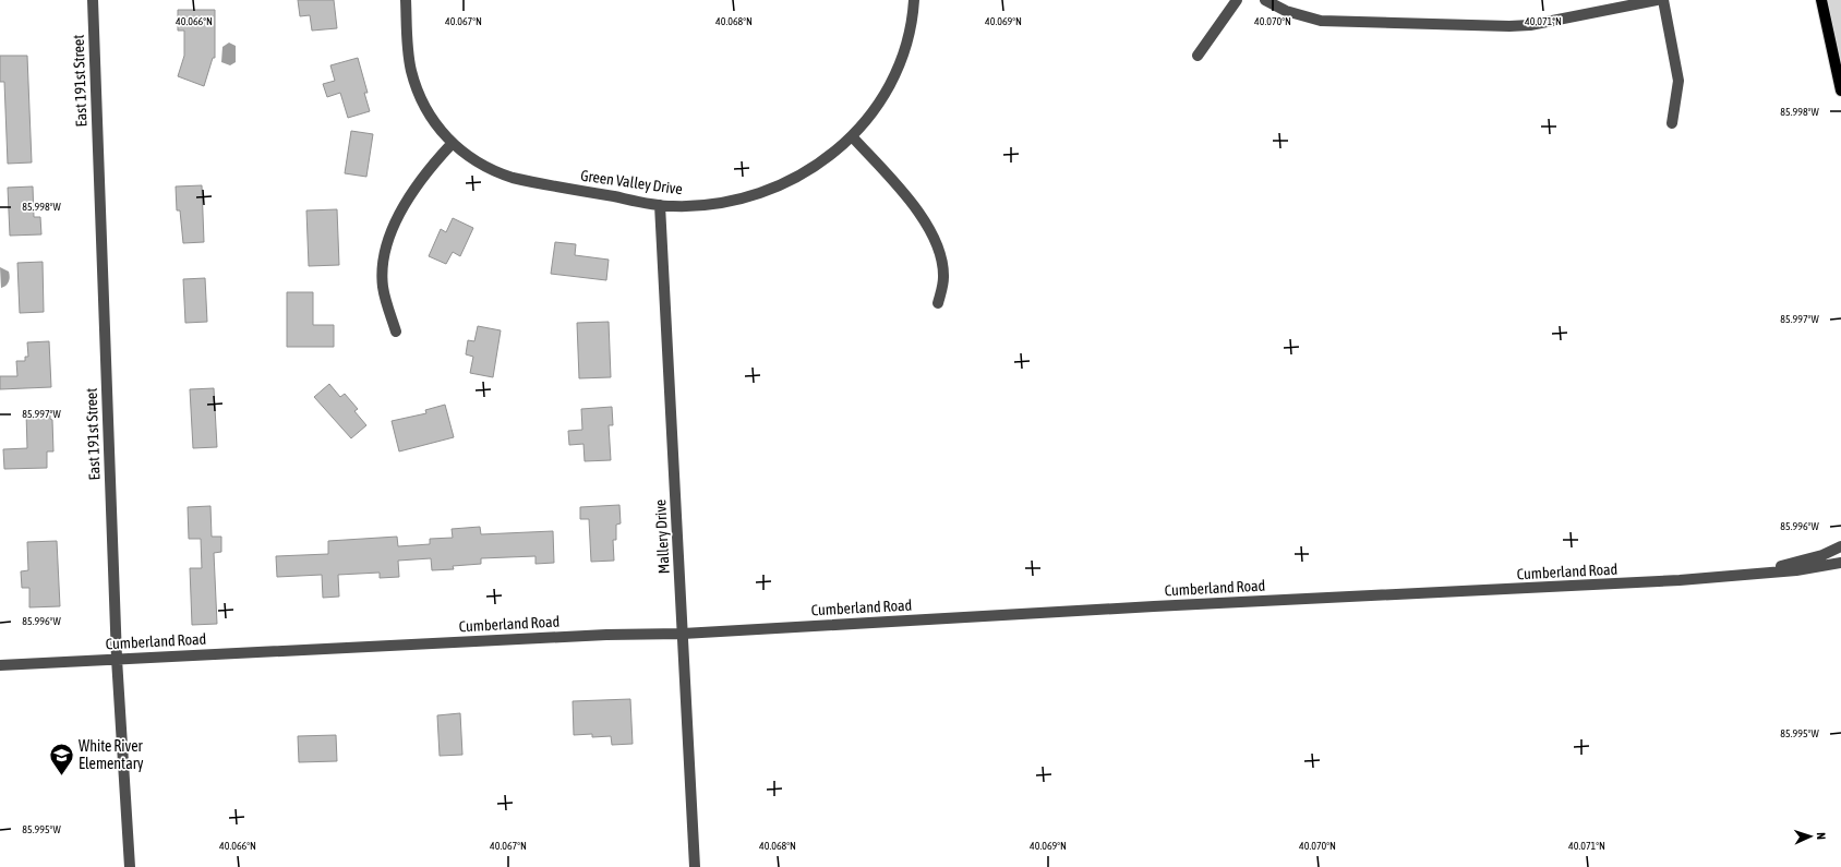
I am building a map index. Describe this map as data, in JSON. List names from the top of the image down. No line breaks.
{"streets":{"street":["East 191st Street","Green Valley Drive","Mallery Drive","Cumberland Road"]},"crossings":[["East 191st Street","Cumberland Road"],["Green Valley Drive","Mallery Drive"],["Mallery Drive","Cumberland Road"]],"places":{"school or university":["White River Elementary"]},"north":"right","coordinates":["40.066°N","40.067°N","40.068°N","40.069°N","40.070°N","40.071°N","85.998°W","85.997°W","85.996°W","85.995°W"]}
